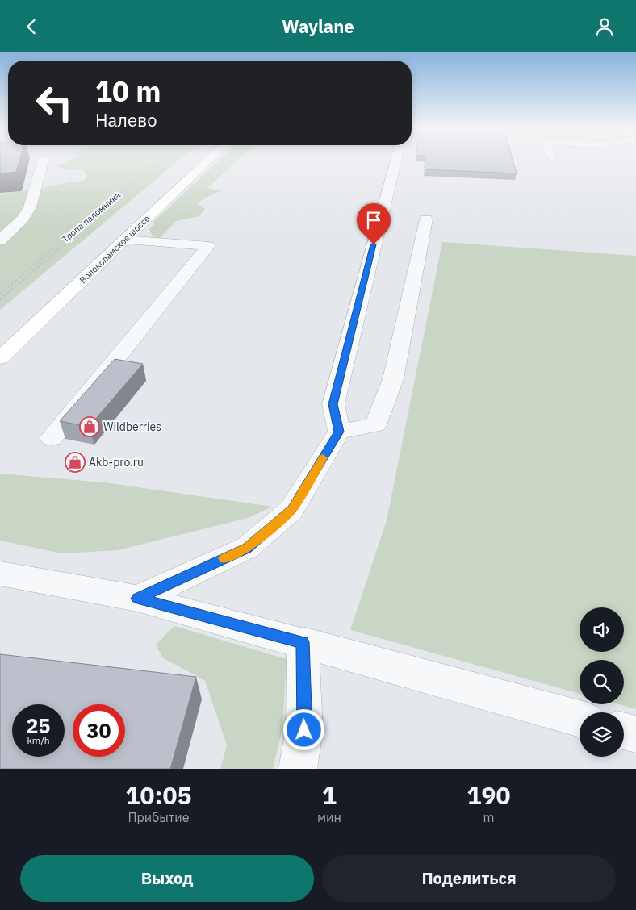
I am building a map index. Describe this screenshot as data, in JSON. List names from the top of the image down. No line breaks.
{"streets":{"main road":["Волоколамское шоссе"],"path":["Тропа паломника"]},"places":{"shop":["Wildberries","Akb-pro.ru"]},"page":{"header":"Waylane","turn":["10 m","Налево"],"speed":"25 km/h","limit":"30","eta":["10:05","Прибытие","1","мин","190","m"],"buttons":["Выход","Поделиться"]}}
